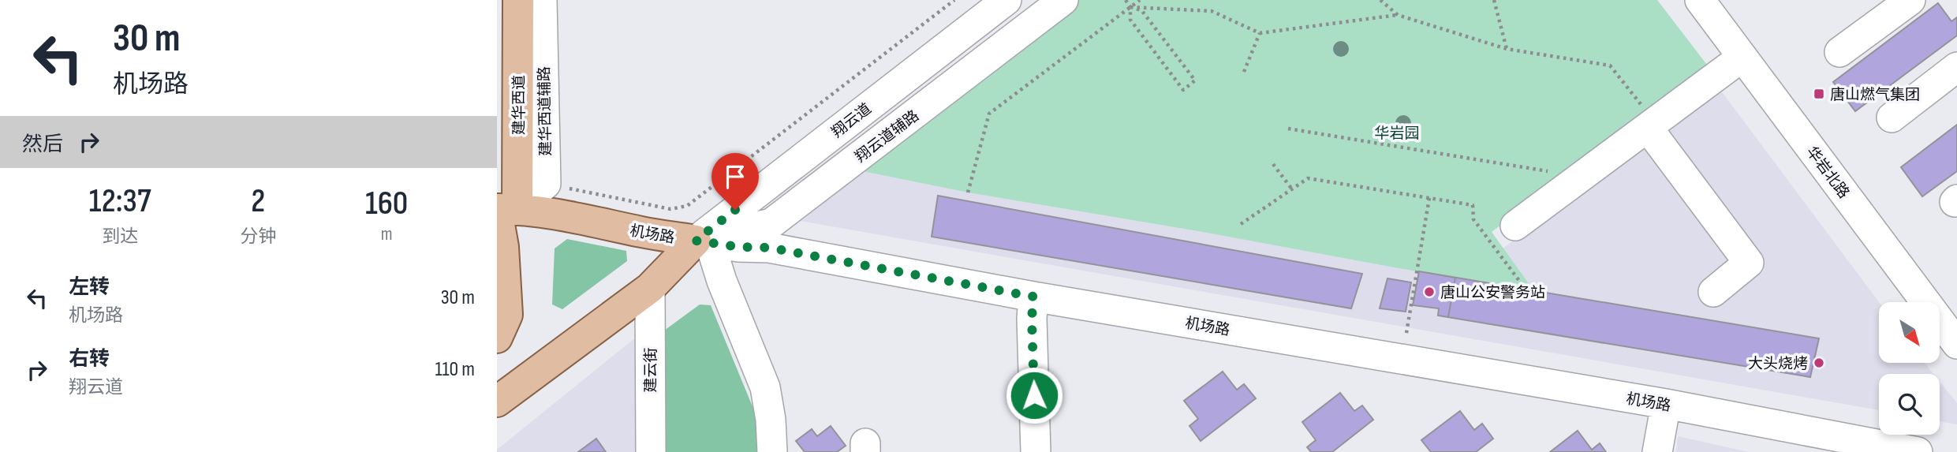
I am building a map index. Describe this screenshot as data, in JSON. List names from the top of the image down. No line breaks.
{"streets":{"main road":["建华西道","机场路"],"street":["建华西道辅路","翔云道","翔云道辅路","华岩北路","建云街"]},"crossings":[["建华西道","建华西道辅路"],["建华西道","机场路"],["建华西道辅路","机场路"],["翔云道","翔云道辅路"],["翔云道","机场路"],["翔云道辅路","机场路"]],"parks":["华岩园"],"places":{"transit":["唐山燃气集团"],"other":["唐山公安警务站","大头烧烤"]},"north":"bottom right","page":{"turn":["30 m","机场路"],"then":"然后","eta":["12:37","到达","2","分钟","160","m"],"list":[{"name":"左转","note":"机场路","value":"30 m"},{"name":"右转","note":"翔云道","value":"110 m"}]}}
